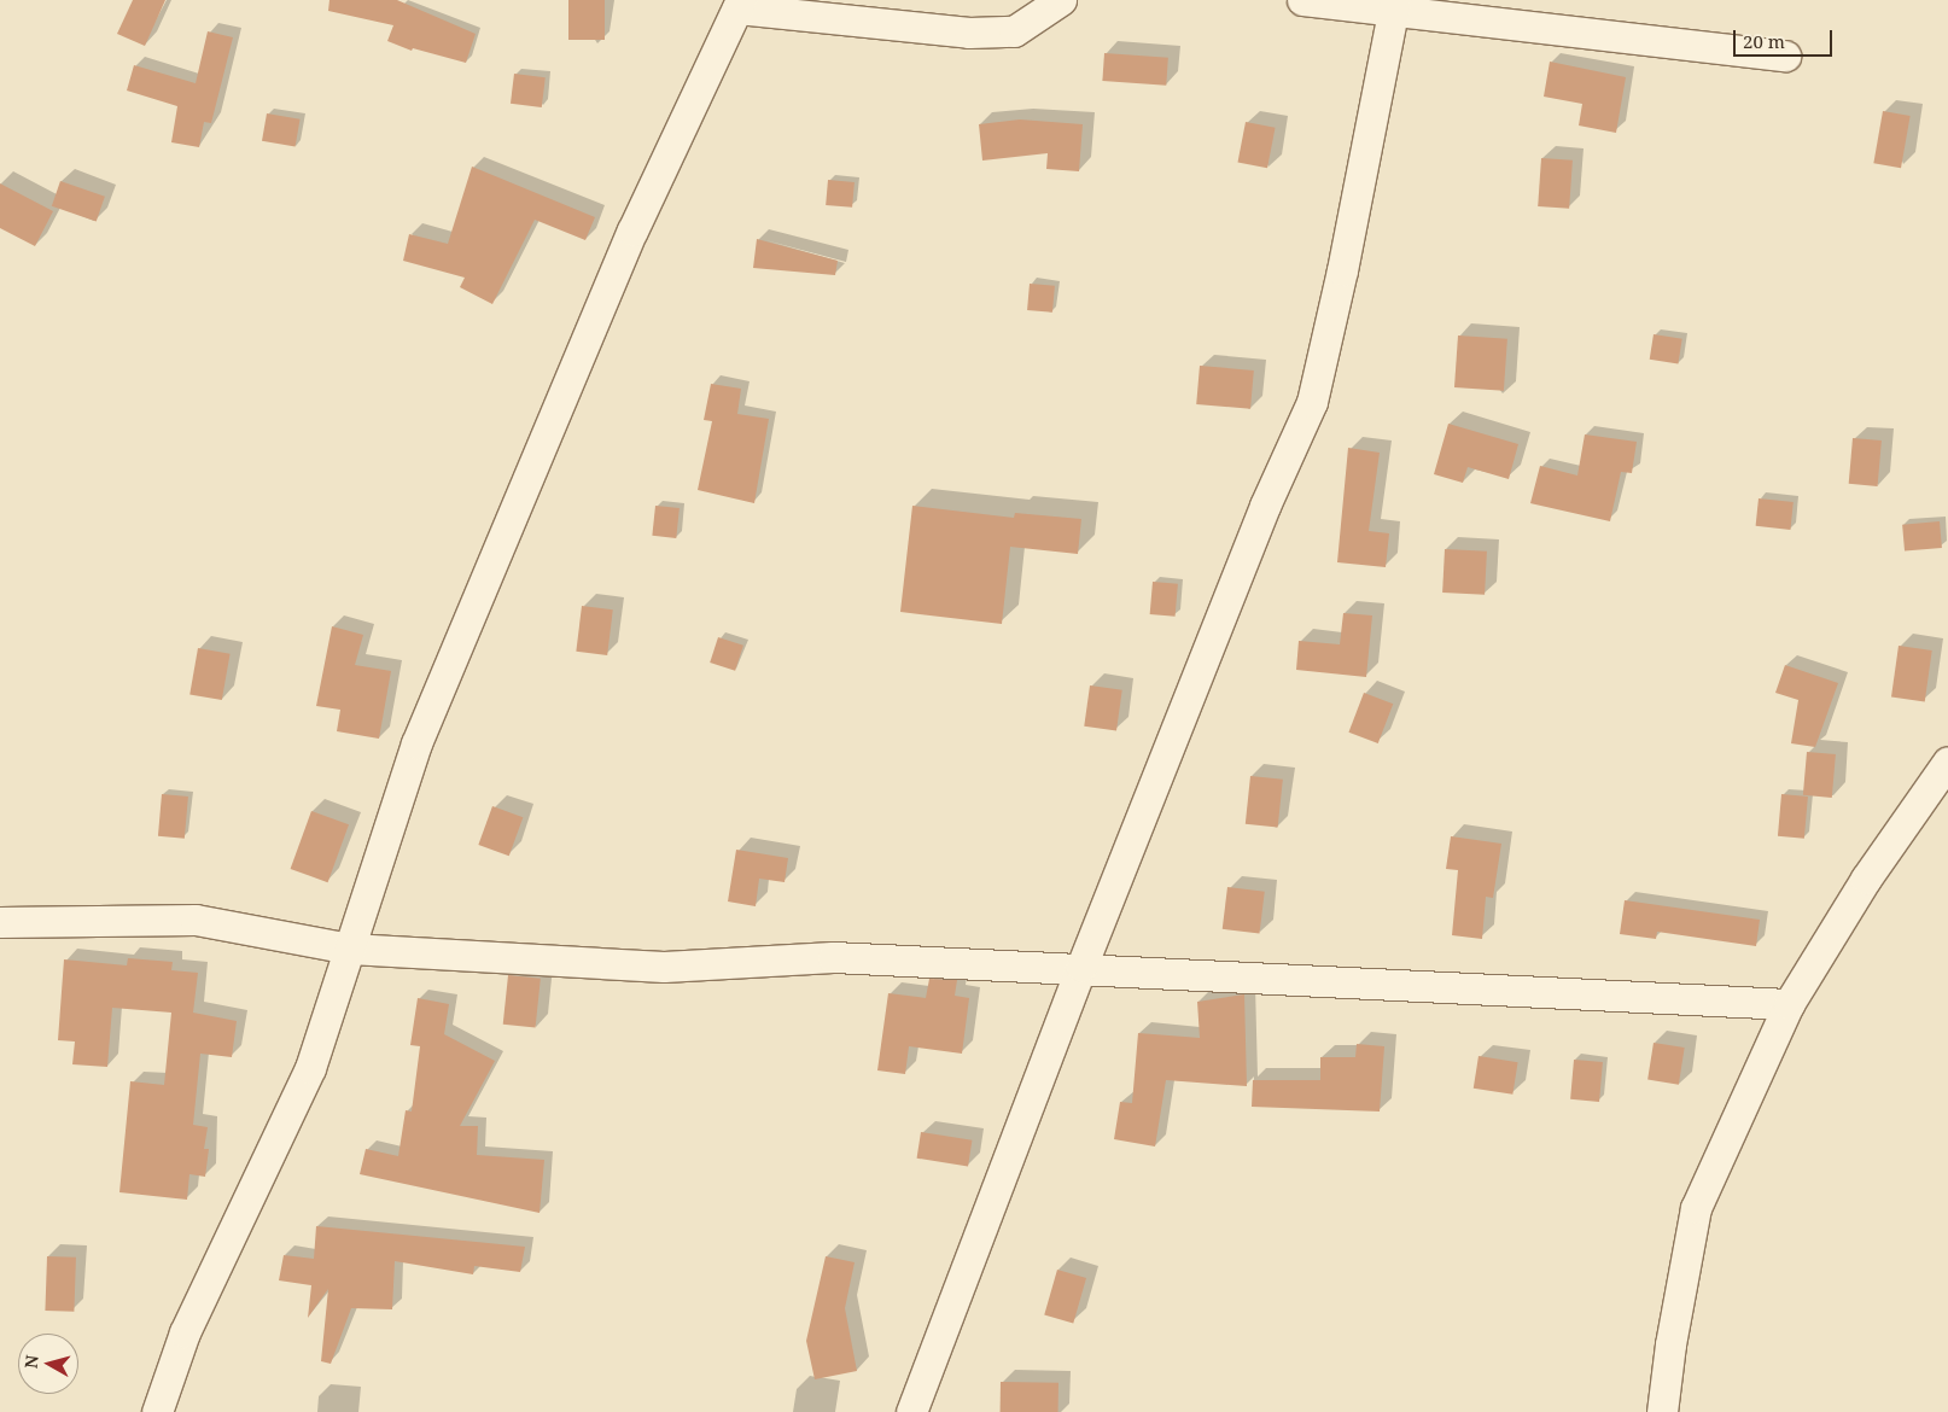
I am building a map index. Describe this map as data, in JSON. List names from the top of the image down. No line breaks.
{"scale_bar":"20 m","north":"left"}
